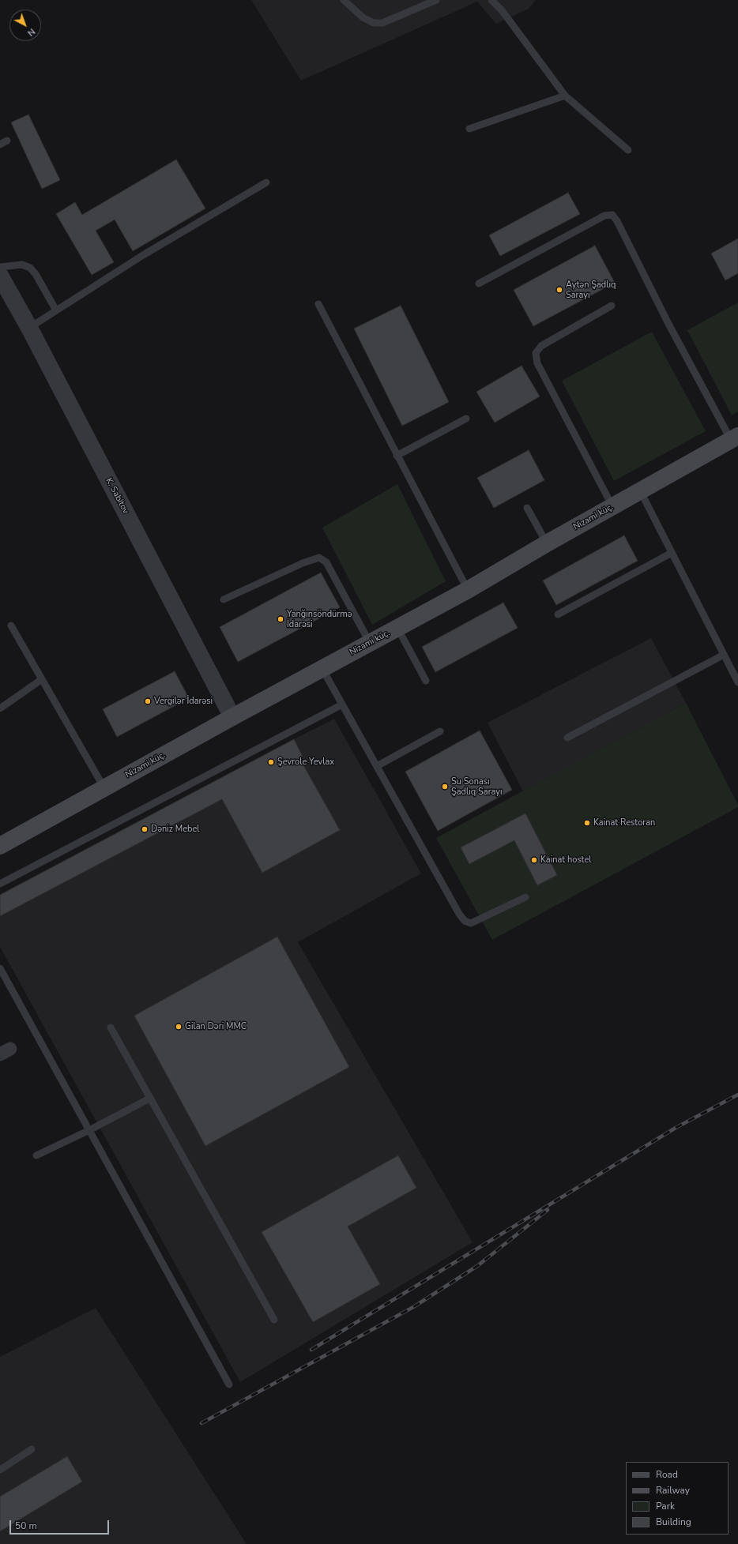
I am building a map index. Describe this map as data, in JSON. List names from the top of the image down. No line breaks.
{"streets":{"main road":["Nizami küç."],"street":["K. Sabitov"]},"crossings":[["K. Sabitov","Nizami küç."]],"places":["Aytən Şadlıq Sarayı","Yanğınsöndürmə İdarəsi","Vergilər İdarəsi","Şevrole Yevlax","Su Sonası Şadlıq Sarayı","Kainat Restoran","Dəniz Mebel","Kainat hostel","Gilan Dəri MMC"],"legend":["Road","Railway","Park","Building"],"scale_bar":"50 m","north":"bottom right"}
